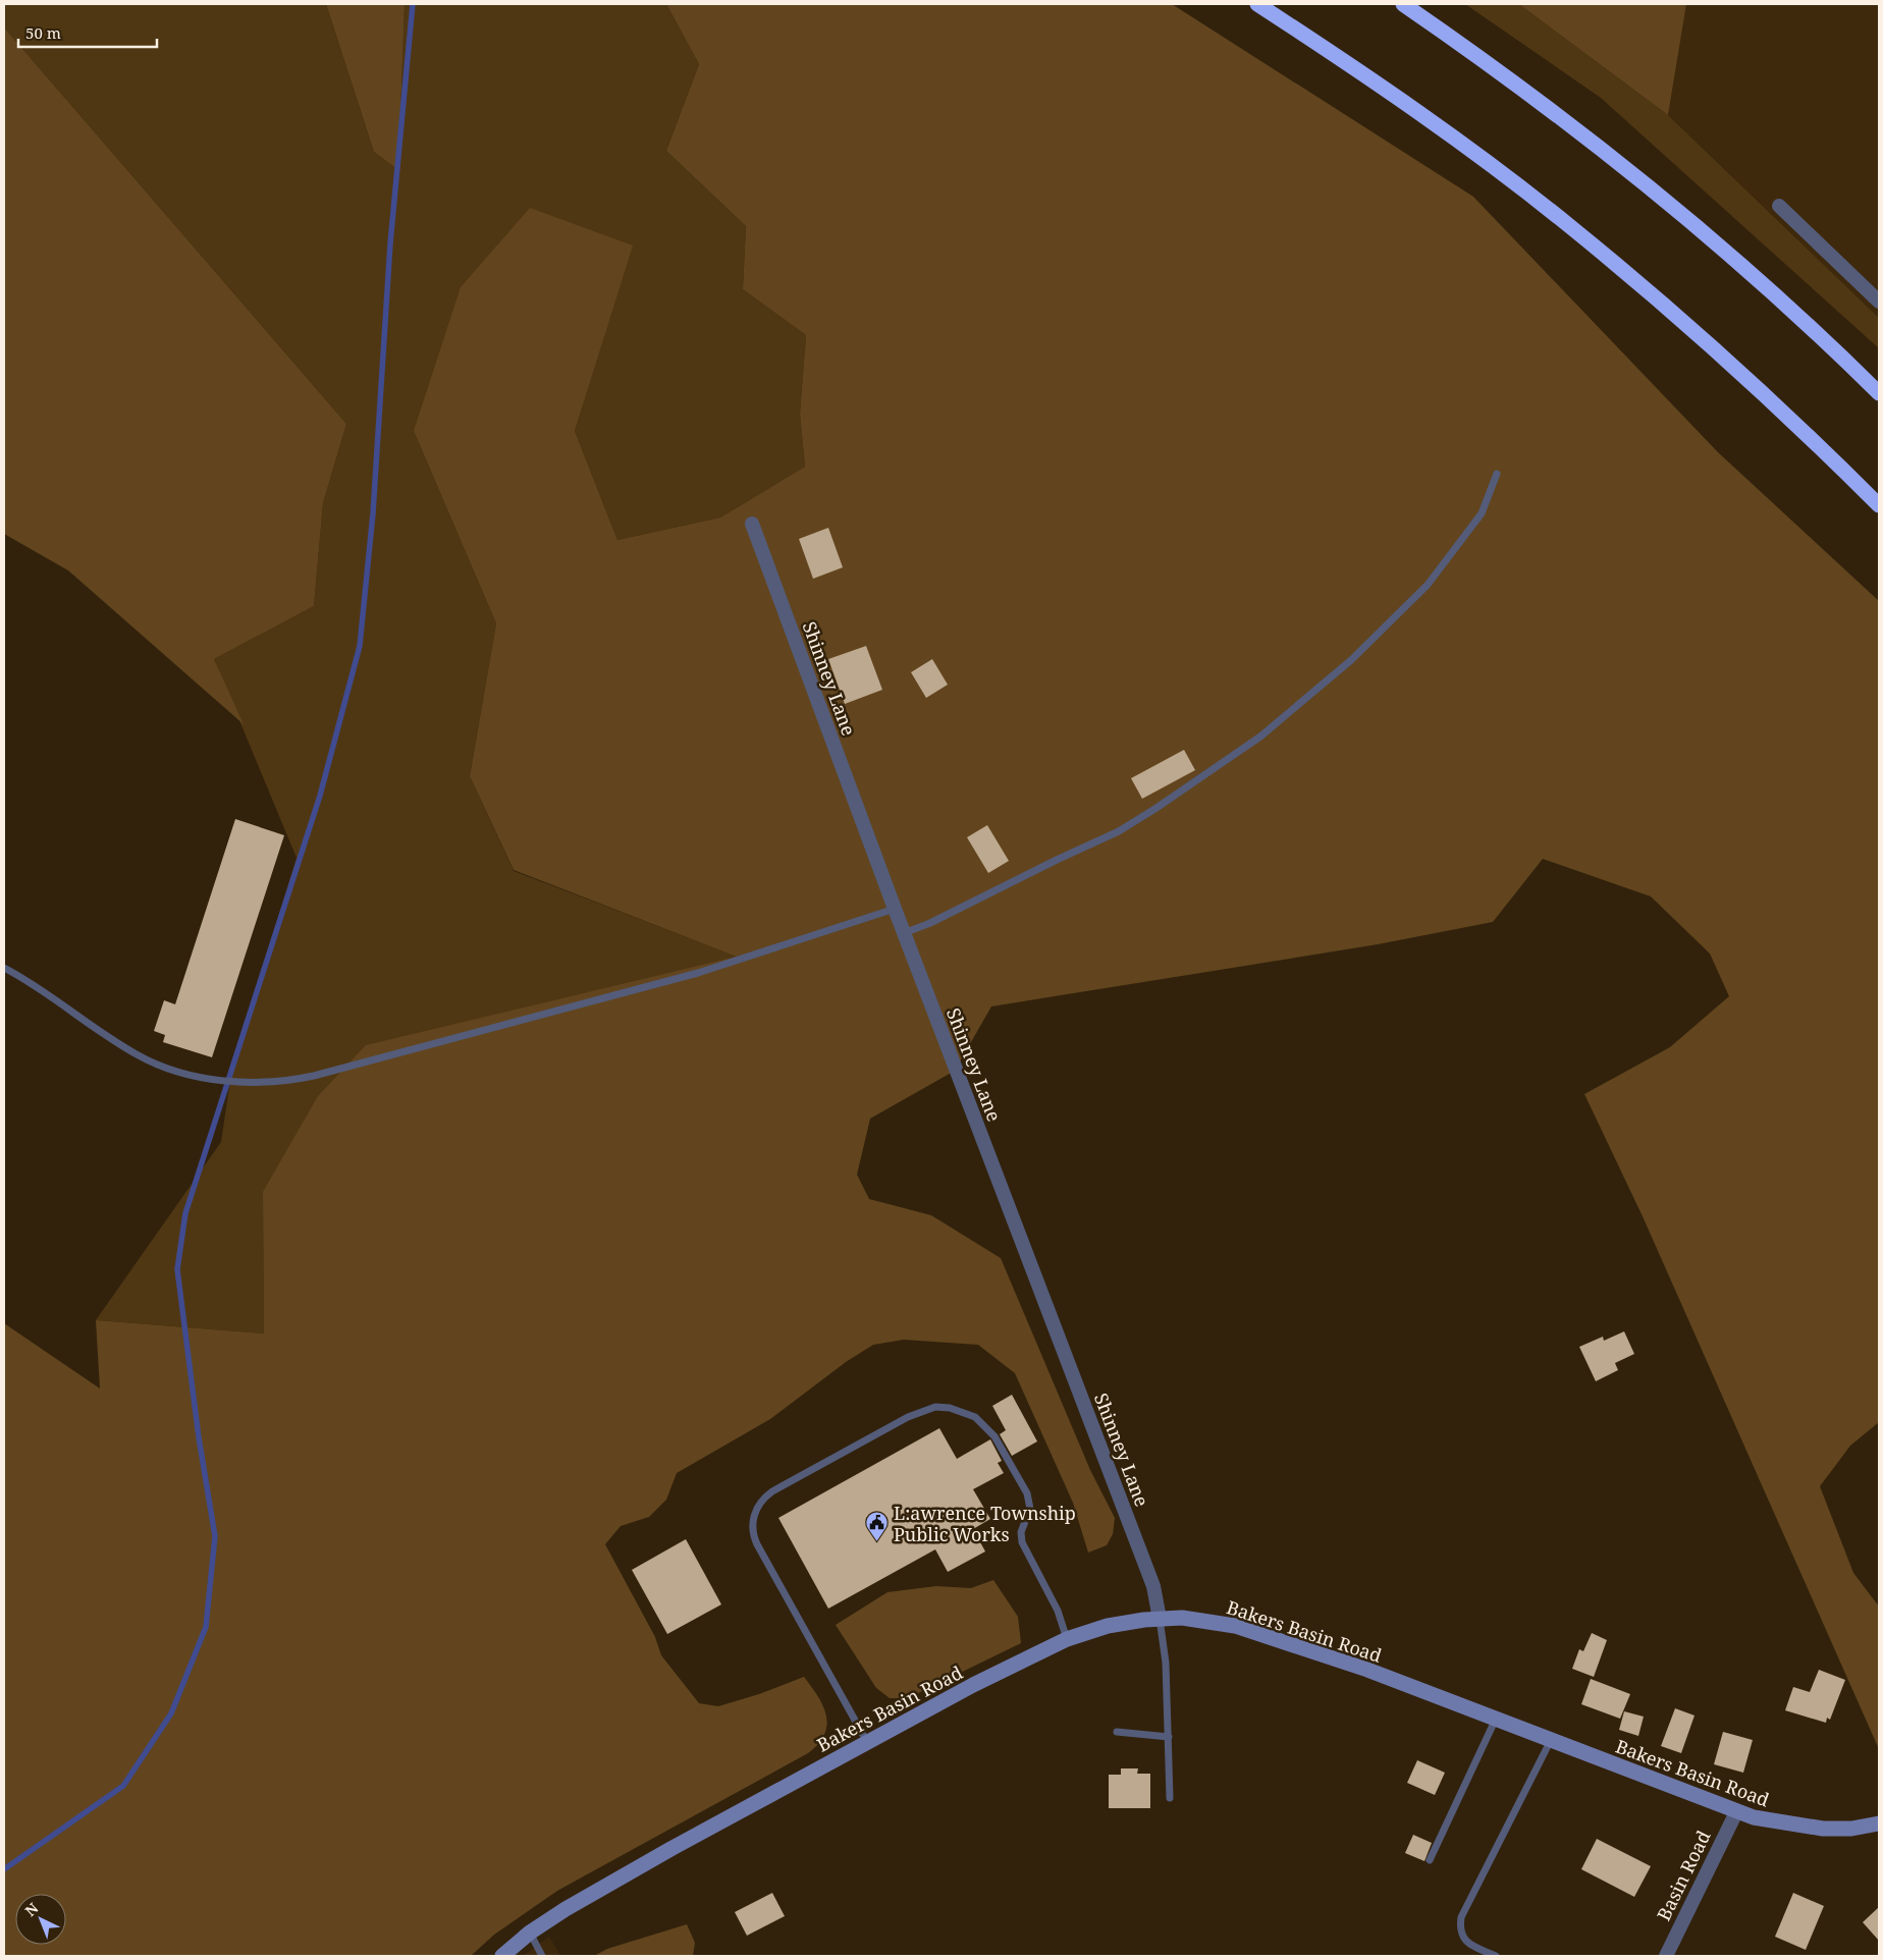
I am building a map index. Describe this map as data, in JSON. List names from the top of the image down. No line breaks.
{"streets":{"main road":["Bakers Basin Road"],"street":["Shinney Lane","Basin Road"]},"crossings":[["Shinney Lane","Bakers Basin Road"],["Bakers Basin Road","Basin Road"]],"places":{"public building":["L:awrence Township Public Works"]},"scale_bar":"50 m","north":"top left"}
